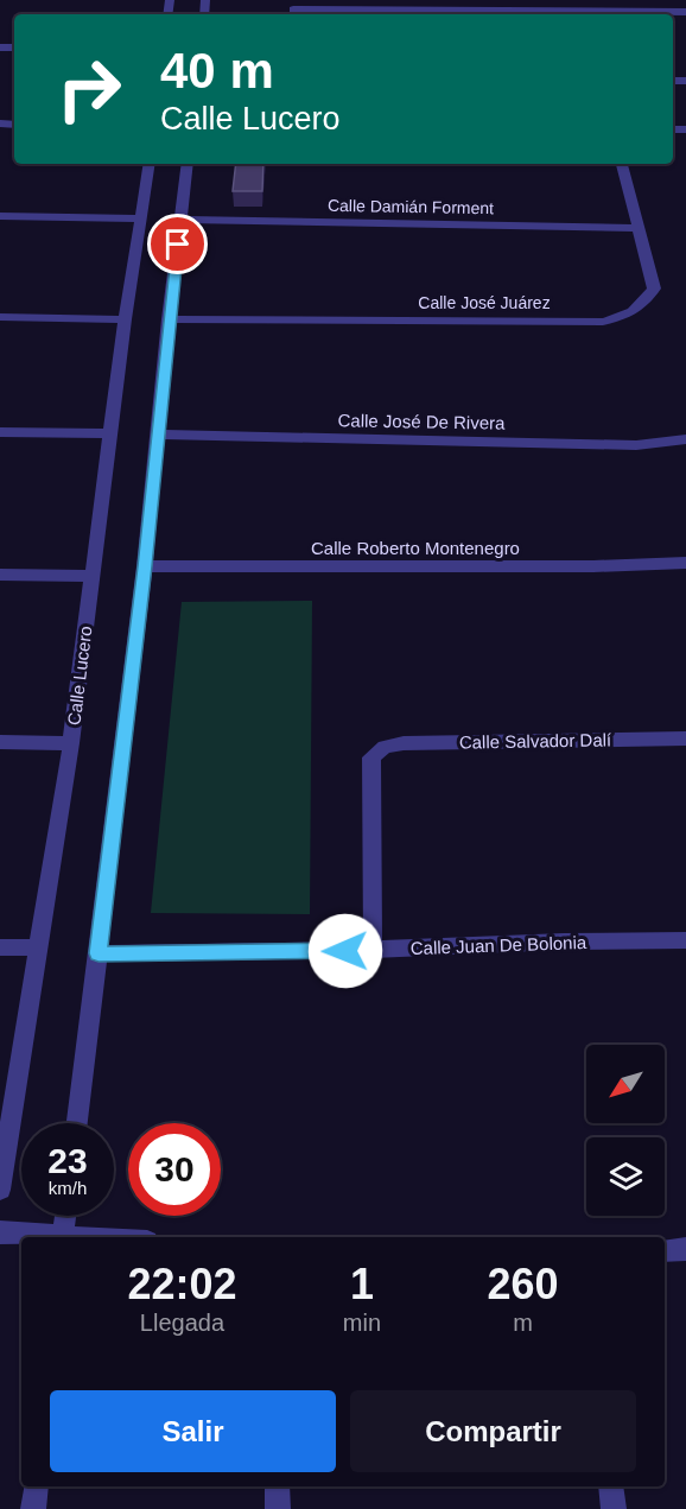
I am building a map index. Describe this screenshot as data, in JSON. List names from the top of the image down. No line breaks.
{"streets":{"street":["Calle Damián Forment","Calle José Juárez","Calle José De Rivera","Calle Roberto Montenegro","Calle Lucero","Calle Salvador Dalí","Calle Juan De Bolonia"]},"crossings":[["Calle Damián Forment","Calle José Juárez"],["Calle Salvador Dalí","Calle Juan De Bolonia"]],"north":"bottom left","page":{"turn":["40 m","Calle Lucero"],"speed":"23 km/h","limit":"30","eta":["22:02","Llegada","1","min","260","m"],"buttons":["Salir","Compartir"]}}
